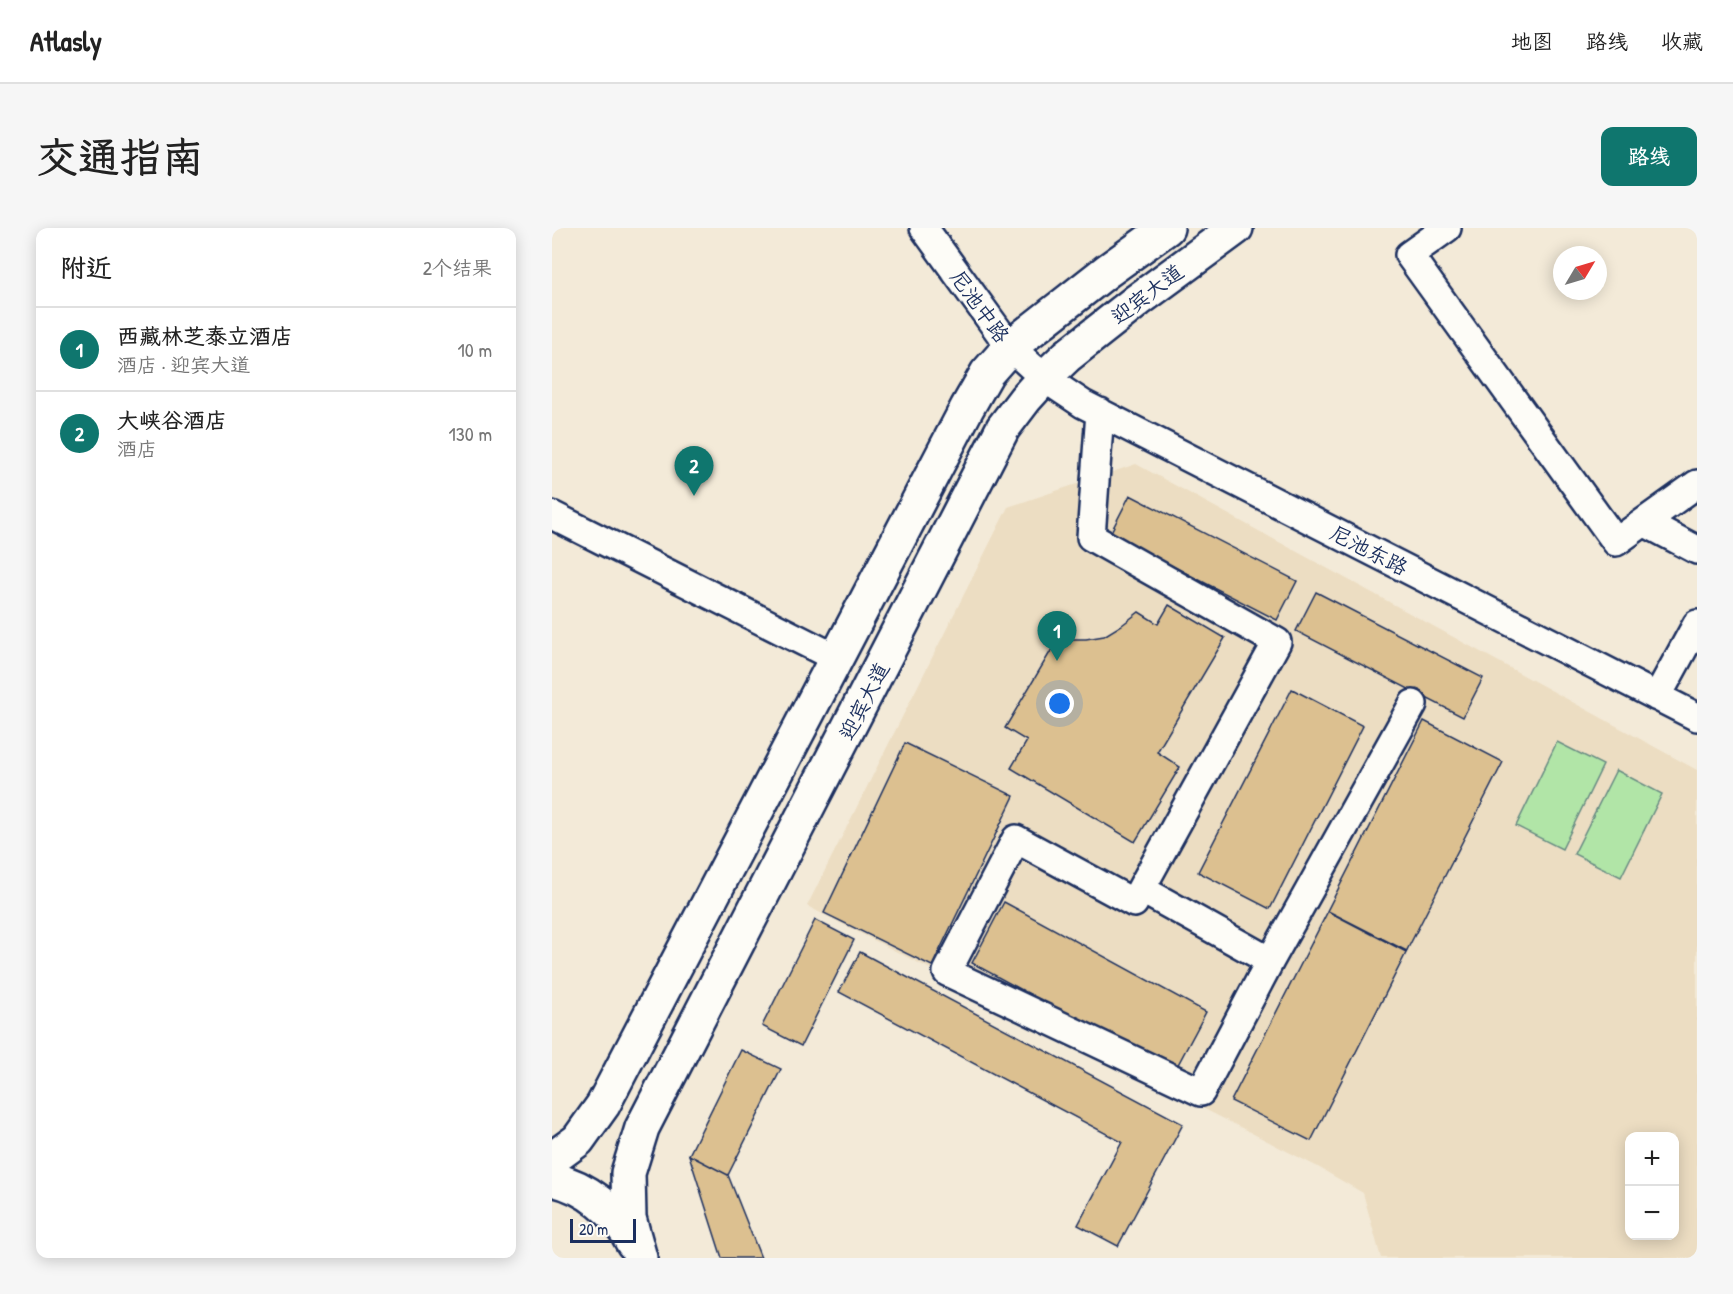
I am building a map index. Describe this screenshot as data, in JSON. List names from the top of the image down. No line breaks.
{"streets":{"main road":["迎宾大道"],"street":["尼池中路","尼池东路"]},"crossings":[["迎宾大道","尼池中路"],["迎宾大道","尼池东路"],["尼池中路","尼池东路"]],"scale_bar":"20 m","north":"top right","page":{"header":"Atlasly","nav":["地图","路线","收藏"],"buttons":"路线","title":"交通指南","heading":["附近","2个结果"],"list":[{"mark":"1","name":"西藏林芝泰立酒店","note":"酒店 · 迎宾大道","value":"10 m"},{"mark":"2","name":"大峡谷酒店","note":"酒店","value":"130 m"}],"pins":["2","1"],"map_buttons":["+","−"],"scale":"20 m"}}
